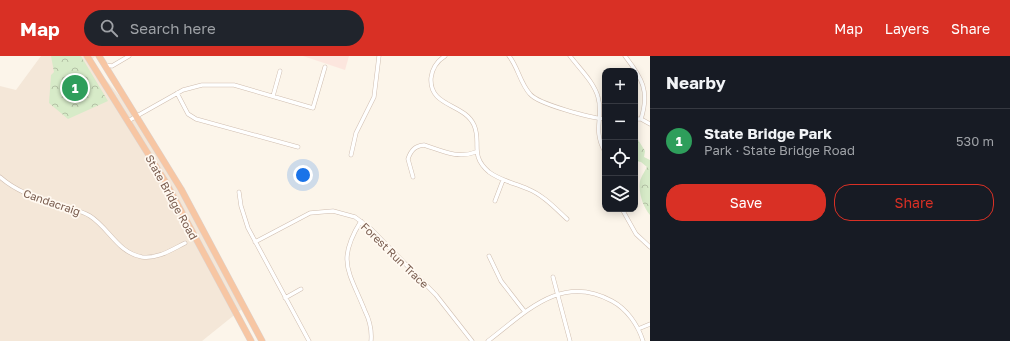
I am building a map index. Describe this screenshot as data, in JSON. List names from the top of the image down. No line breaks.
{"streets":{"highway":["State Bridge Road"],"street":["Candacraig","Forest Run Trace"]},"page":{"header":"Map","search":"Search here","nav":["Map","Layers","Share"],"heading":"Nearby","map_buttons":["+","−"],"pins":"1","list":[{"mark":"1","name":"State Bridge Park","note":"Park · State Bridge Road","value":"530 m"}],"buttons":["Save","Share"]}}
